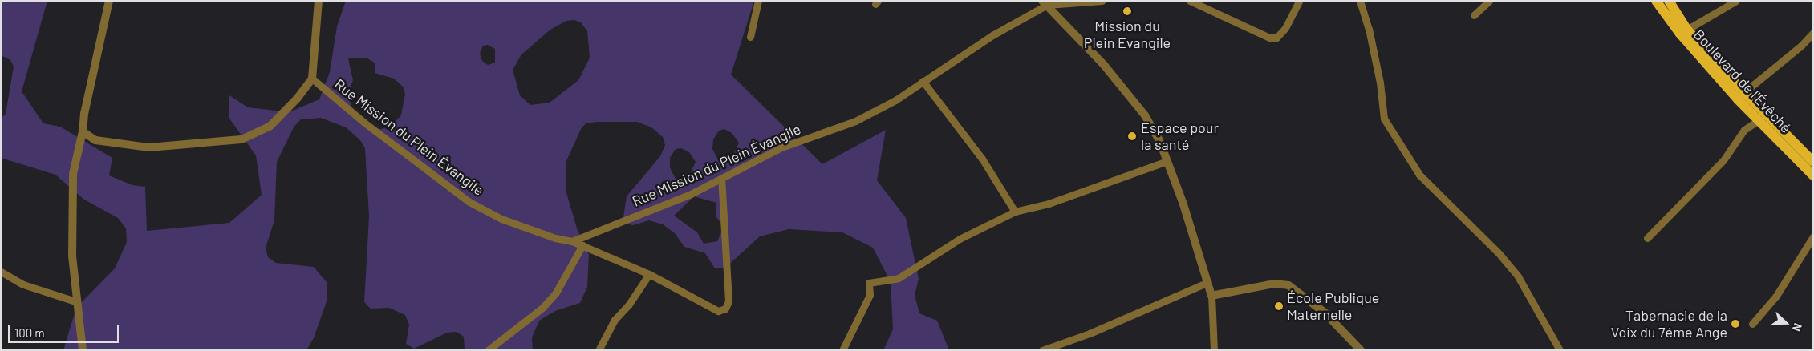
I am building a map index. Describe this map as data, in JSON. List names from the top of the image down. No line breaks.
{"streets":{"main road":["Boulevard de l'Évêché"],"street":["Rue Mission du Plein Évangile"]},"places":["Mission du Plein Evangile","Espace pour la santé","École Publique Maternelle","Tabernacle de la Voix du 7éme Ange"],"scale_bar":"100 m","north":"right"}
